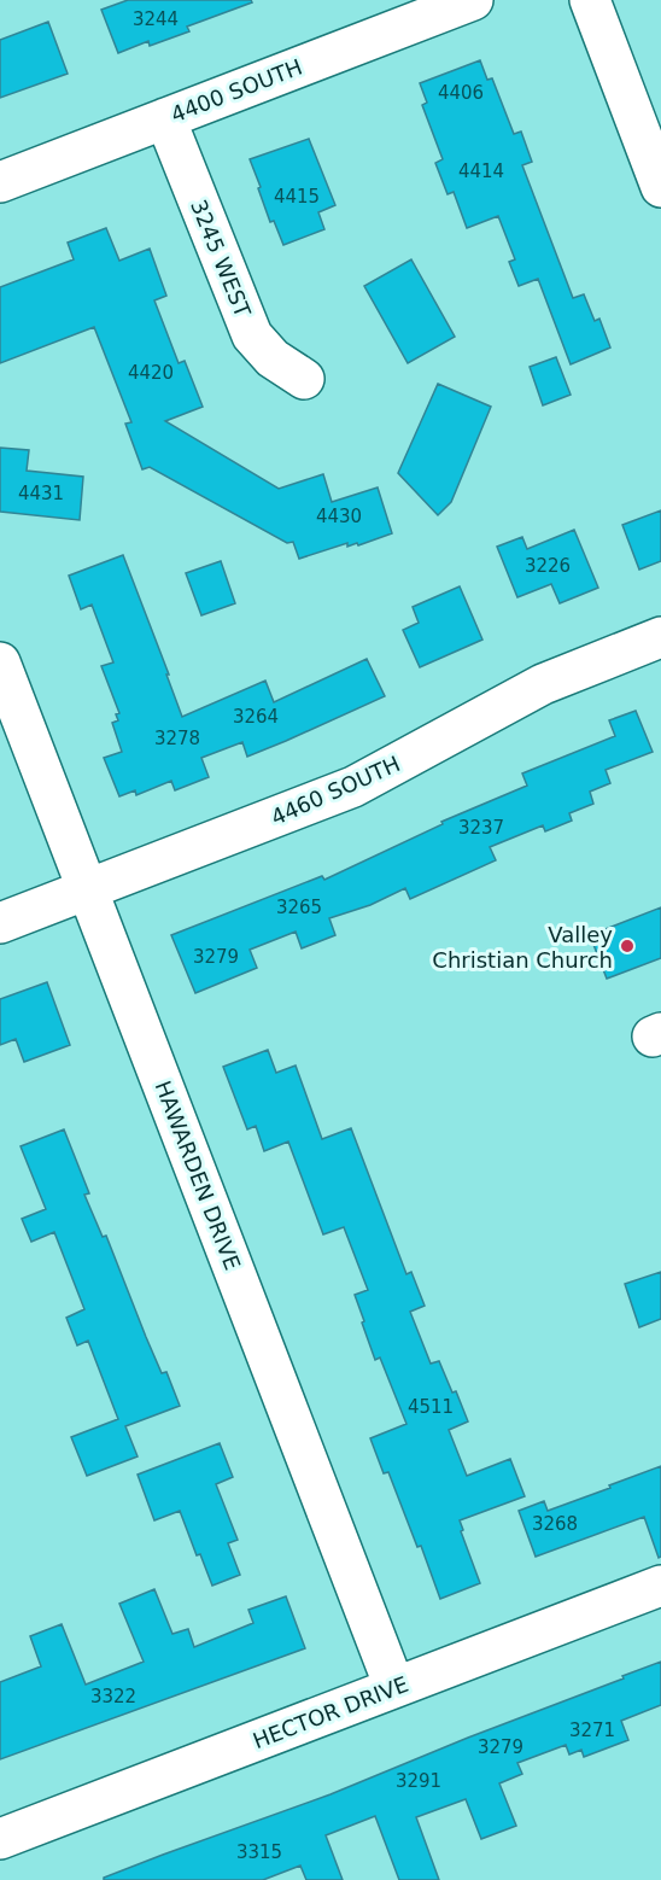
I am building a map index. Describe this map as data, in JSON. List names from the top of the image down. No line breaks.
{"streets":{"street":["4400 SOUTH","3245 WEST","4460 SOUTH","HAWARDEN DRIVE","HECTOR DRIVE"]},"crossings":[["4400 SOUTH","3245 WEST"],["4460 SOUTH","HAWARDEN DRIVE"],["HAWARDEN DRIVE","HECTOR DRIVE"]],"places":["Valley Christian Church"],"house_numbers":["3244","4406","4414","4415","4420","4431","4430","3226","3264","3278","3237","3265","3279","4511","3268","3322","3271","3279","3291","3315"]}
